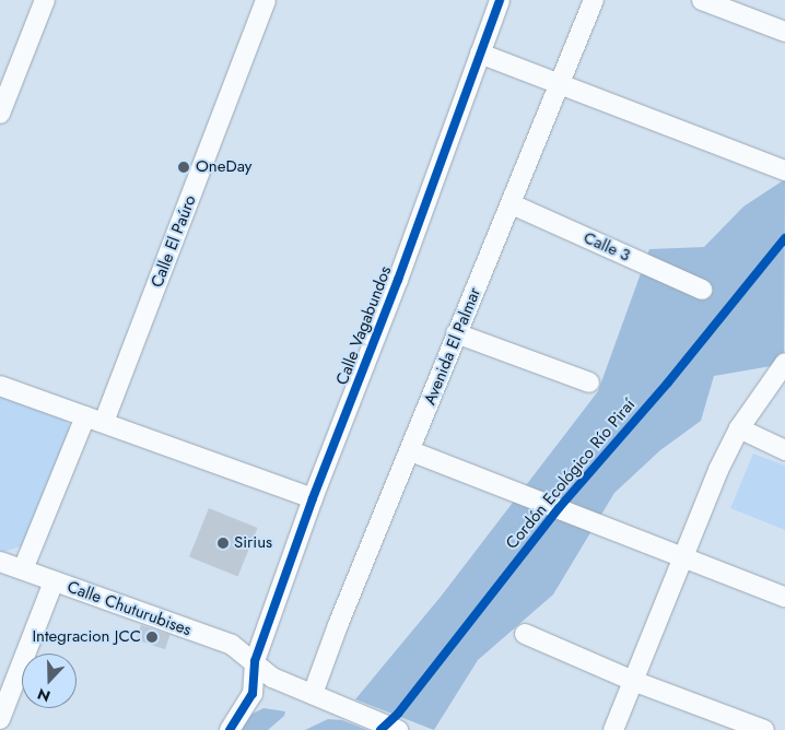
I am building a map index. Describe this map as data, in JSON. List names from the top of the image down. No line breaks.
{"streets":{"street":["Calle El Paúro","Calle 3","Calle Vagabundos","Avenida El Palmar","Calle Chuturubises"],"cycle path":["Cordón Ecológico Río Piraí"]},"crossings":[["Calle 3","Avenida El Palmar"],["Calle Vagabundos","Calle Chuturubises"],["Avenida El Palmar","Calle Chuturubises"]],"places":["OneDay","Sirius","Integracion JCC"],"north":"bottom"}
